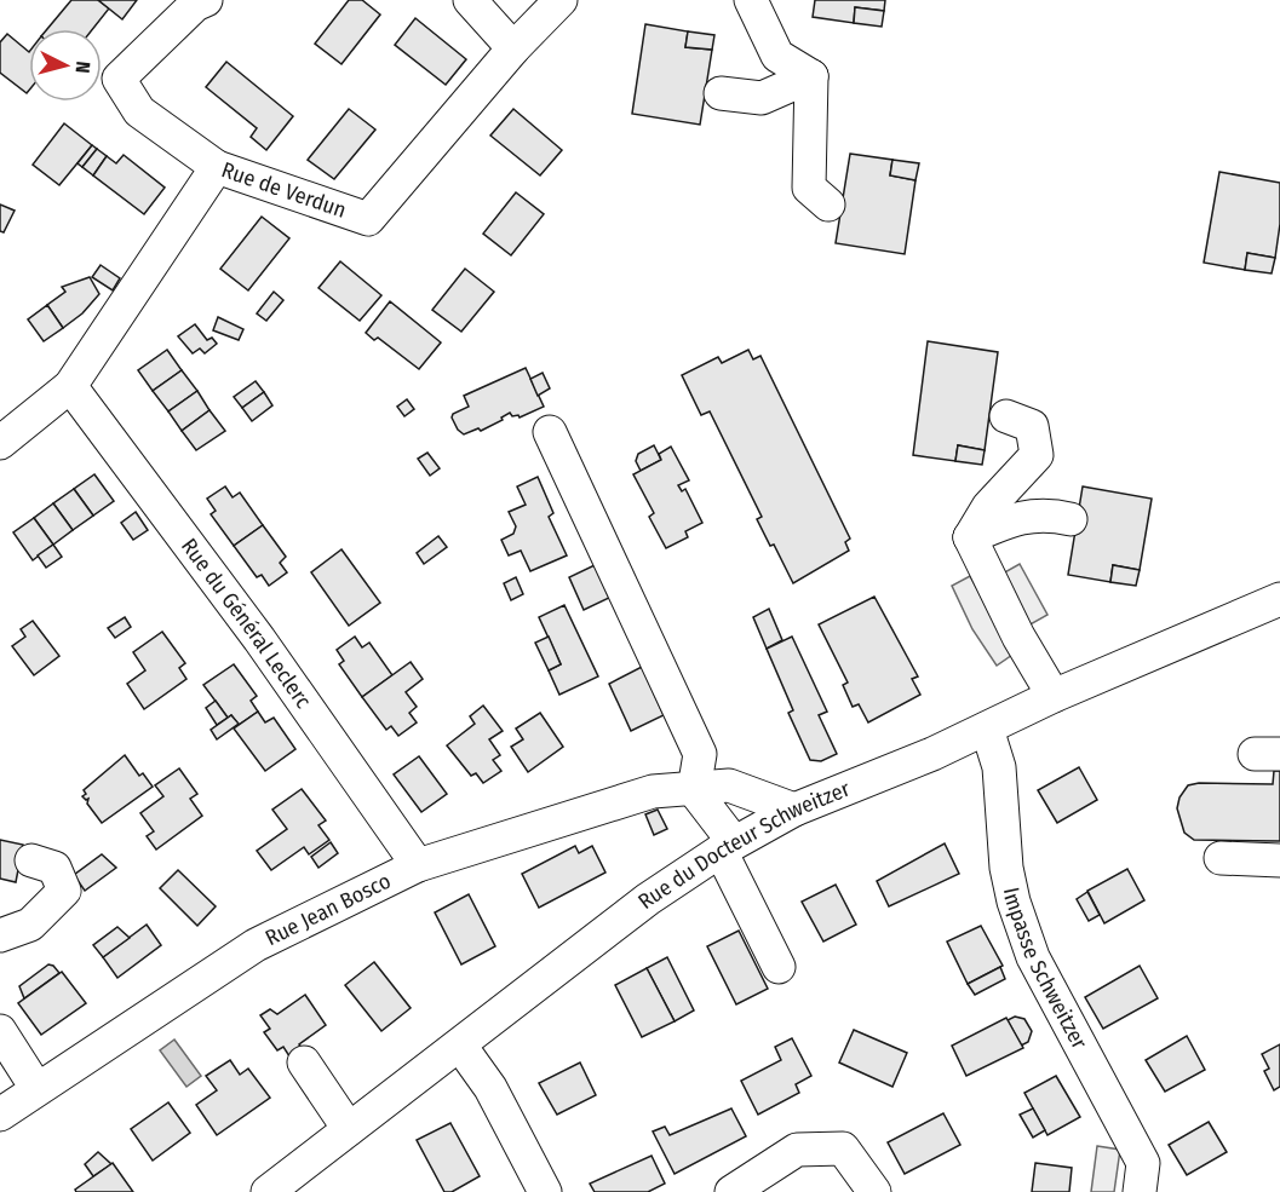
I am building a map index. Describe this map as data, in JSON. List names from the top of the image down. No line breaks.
{"streets":{"street":["Rue de Verdun","Rue du Général Leclerc","Rue du Docteur Schweitzer","Rue Jean Bosco","Impasse Schweitzer"]},"crossings":[["Rue de Verdun","Rue du Général Leclerc"],["Rue du Général Leclerc","Rue Jean Bosco"],["Rue du Docteur Schweitzer","Rue Jean Bosco"],["Rue du Docteur Schweitzer","Impasse Schweitzer"]],"north":"right"}
